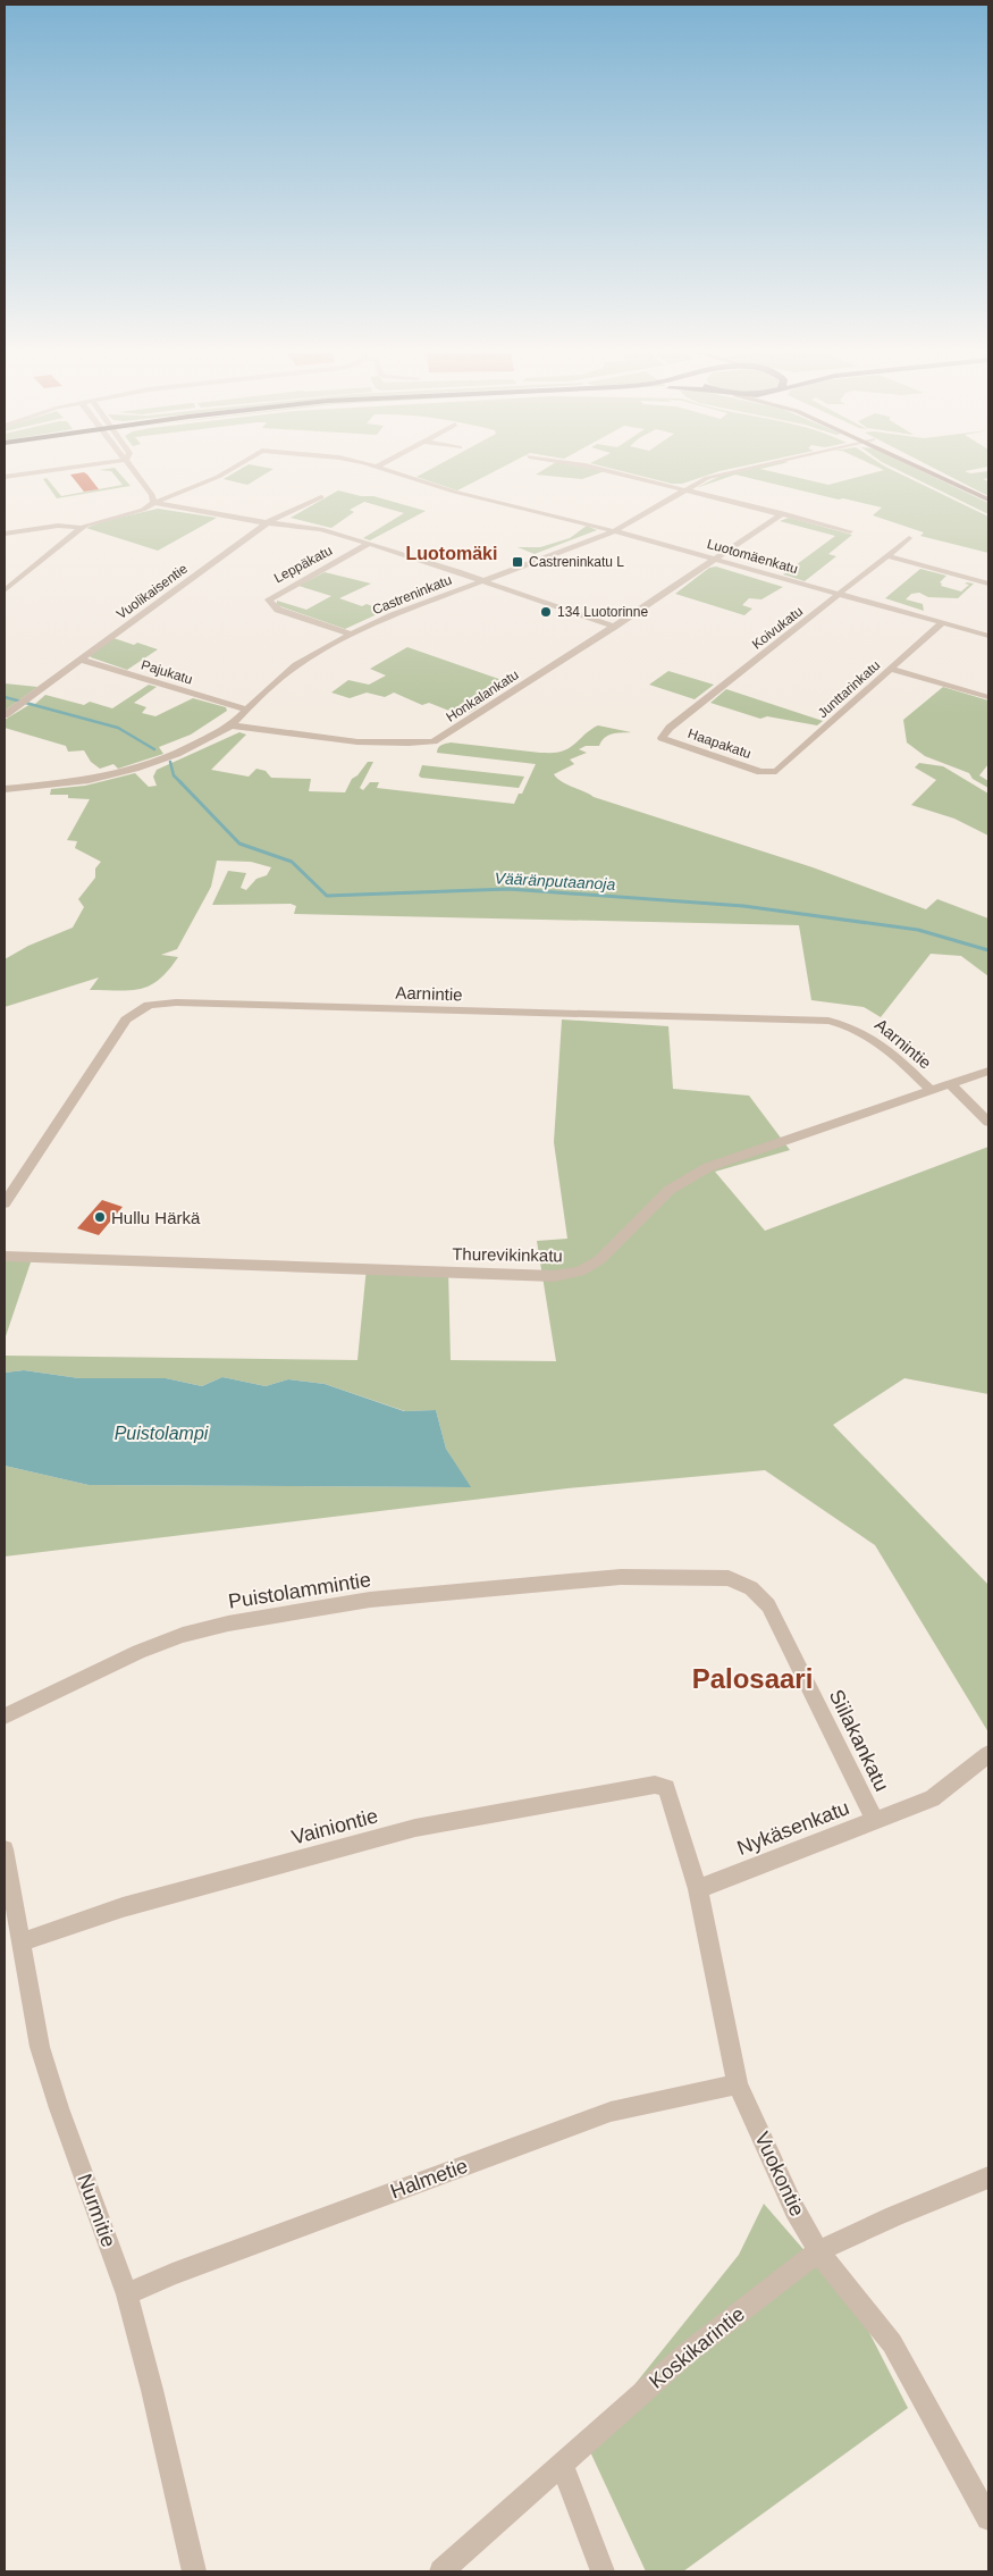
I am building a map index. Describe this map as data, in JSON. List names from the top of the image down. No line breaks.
{"streets":{"street":["Luotomäenkatu","Leppäkatu","Vuolikaisentie","Castreninkatu","Koivukatu","Pajukatu","Junttarinkatu","Honkalankatu","Haapakatu","Aarnintie","Thurevikinkatu","Puistolammintie","Siilakankatu","Vainiontie","Nykäsenkatu","Vuokontie","Halmetie","Nurmitie","Koskikarintie"]},"crossings":[["Luotomäenkatu","Castreninkatu"],["Luotomäenkatu","Koivukatu"],["Luotomäenkatu","Junttarinkatu"],["Luotomäenkatu","Honkalankatu"],["Leppäkatu","Castreninkatu"],["Vuolikaisentie","Pajukatu"],["Castreninkatu","Pajukatu"],["Castreninkatu","Honkalankatu"],["Koivukatu","Haapakatu"],["Junttarinkatu","Haapakatu"],["Aarnintie","Thurevikinkatu"],["Puistolammintie","Siilakankatu"],["Siilakankatu","Nykäsenkatu"],["Vainiontie","Vuokontie"],["Vainiontie","Nurmitie"],["Nykäsenkatu","Vuokontie"],["Vuokontie","Halmetie"],["Vuokontie","Koskikarintie"],["Halmetie","Nurmitie"]],"districts":["Luotomäki","Palosaari"],"water":["Vääränputaanoja","Puistolampi"],"places":{"transit":["Castreninkatu L"],"other":["134 Luotorinne","Hullu Härkä"]}}
